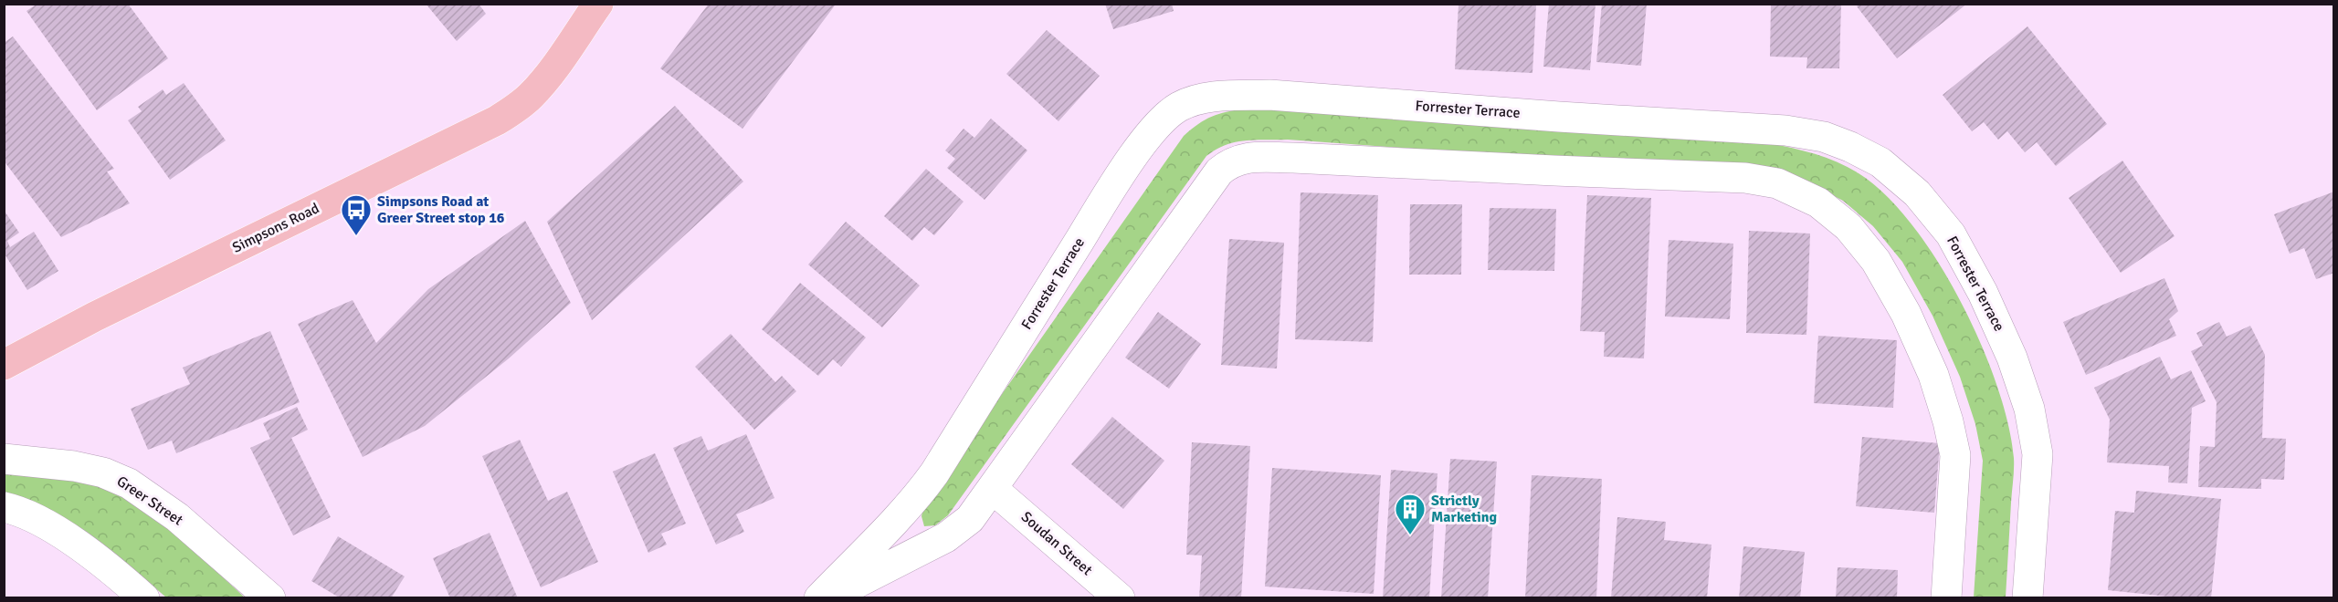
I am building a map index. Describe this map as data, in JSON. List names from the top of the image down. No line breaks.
{"streets":{"main road":["Simpsons Road"],"street":["Forrester Terrace","Greer Street","Soudan Street"]},"places":{"bus stop":["Simpsons Road at Greer Street stop 16"],"building":["Strictly Marketing"]}}
